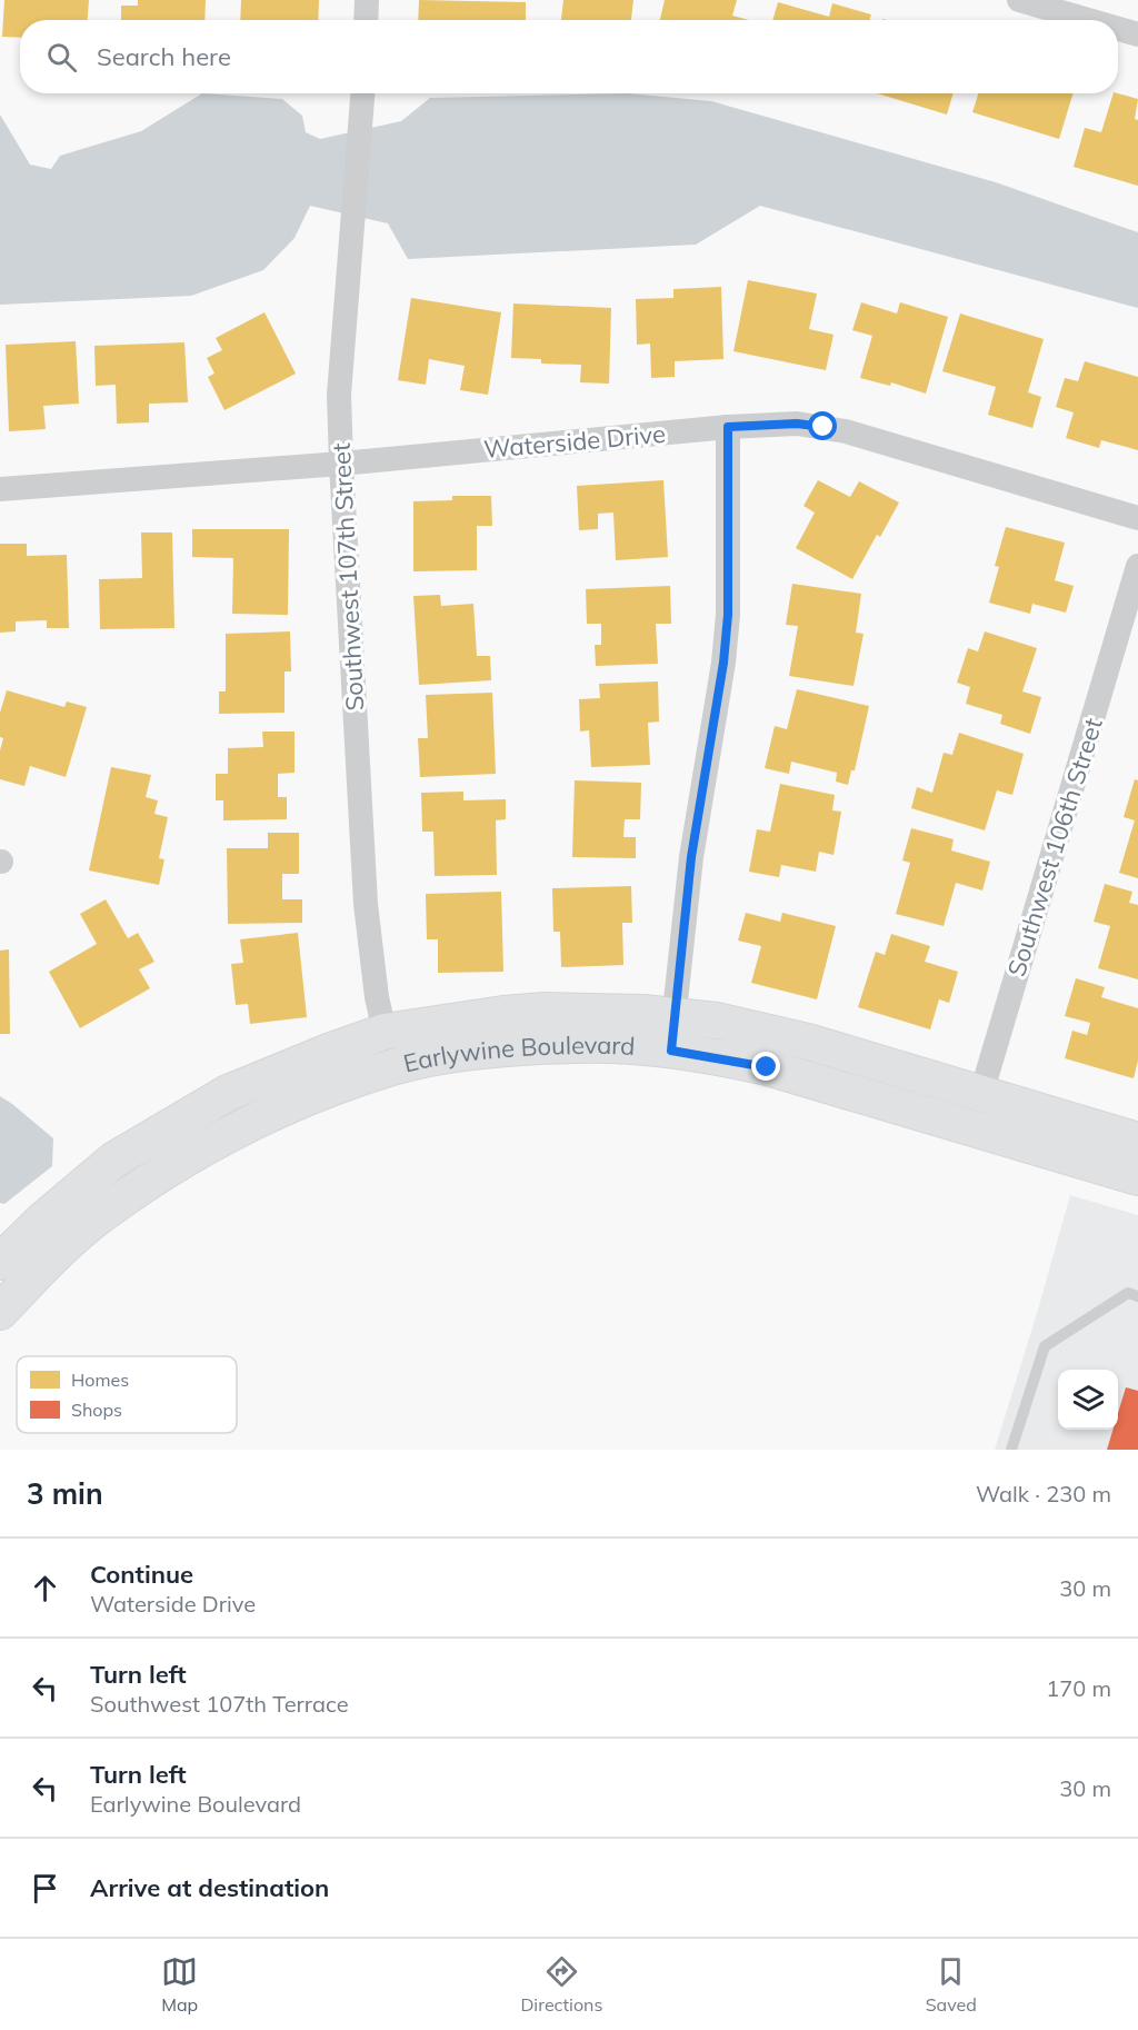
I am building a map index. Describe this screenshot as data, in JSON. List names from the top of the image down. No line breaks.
{"streets":{"street":["Waterside Drive","Southwest 107th Street","Southwest 106th Street","Earlywine Boulevard"]},"crossings":[["Waterside Drive","Southwest 107th Street"],["Southwest 107th Street","Earlywine Boulevard"],["Southwest 106th Street","Earlywine Boulevard"]],"legend":["Homes","Shops"],"page":{"search":"Search here","heading":["3 min","Walk · 230 m"],"list":[["Continue","Waterside Drive","30 m"],["Turn left","Southwest 107th Terrace","170 m"],["Turn left","Earlywine Boulevard","30 m"],"Arrive at destination"],"nav":["Map","Directions","Saved"]}}
